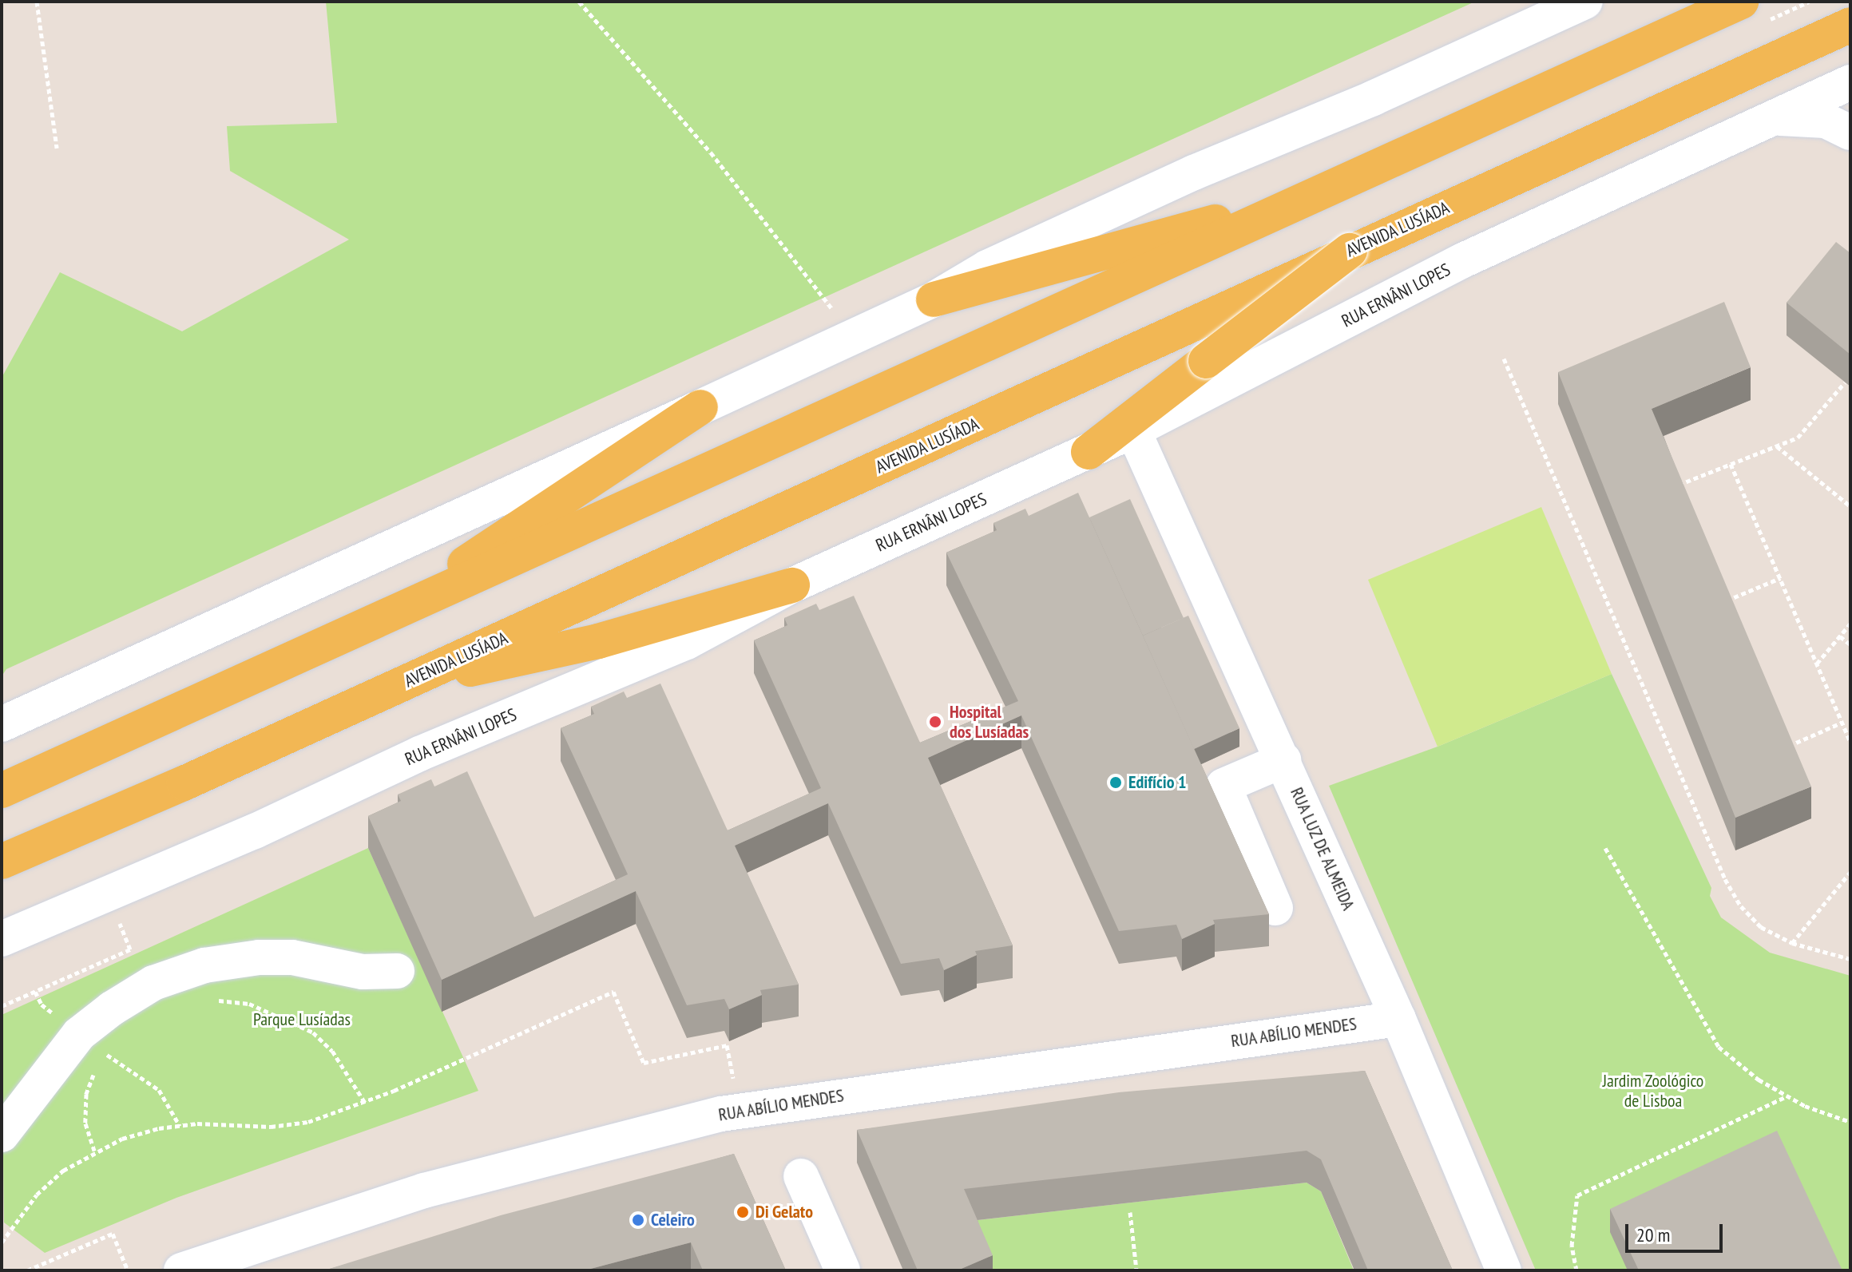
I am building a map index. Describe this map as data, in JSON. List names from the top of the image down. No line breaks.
{"streets":{"main road":["AVENIDA LUSÍADA"],"street":["RUA ERNÂNI LOPES","RUA LUZ DE ALMEIDA","RUA ABÍLIO MENDES"]},"crossings":[["RUA ERNÂNI LOPES","RUA LUZ DE ALMEIDA"],["RUA LUZ DE ALMEIDA","RUA ABÍLIO MENDES"]],"parks":["Parque Lusíadas","Jardim Zoológico de Lisboa"],"places":["Hospital dos Lusíadas","Edifício 1","Di Gelato","Celeiro"],"scale_bar":"20 m"}
